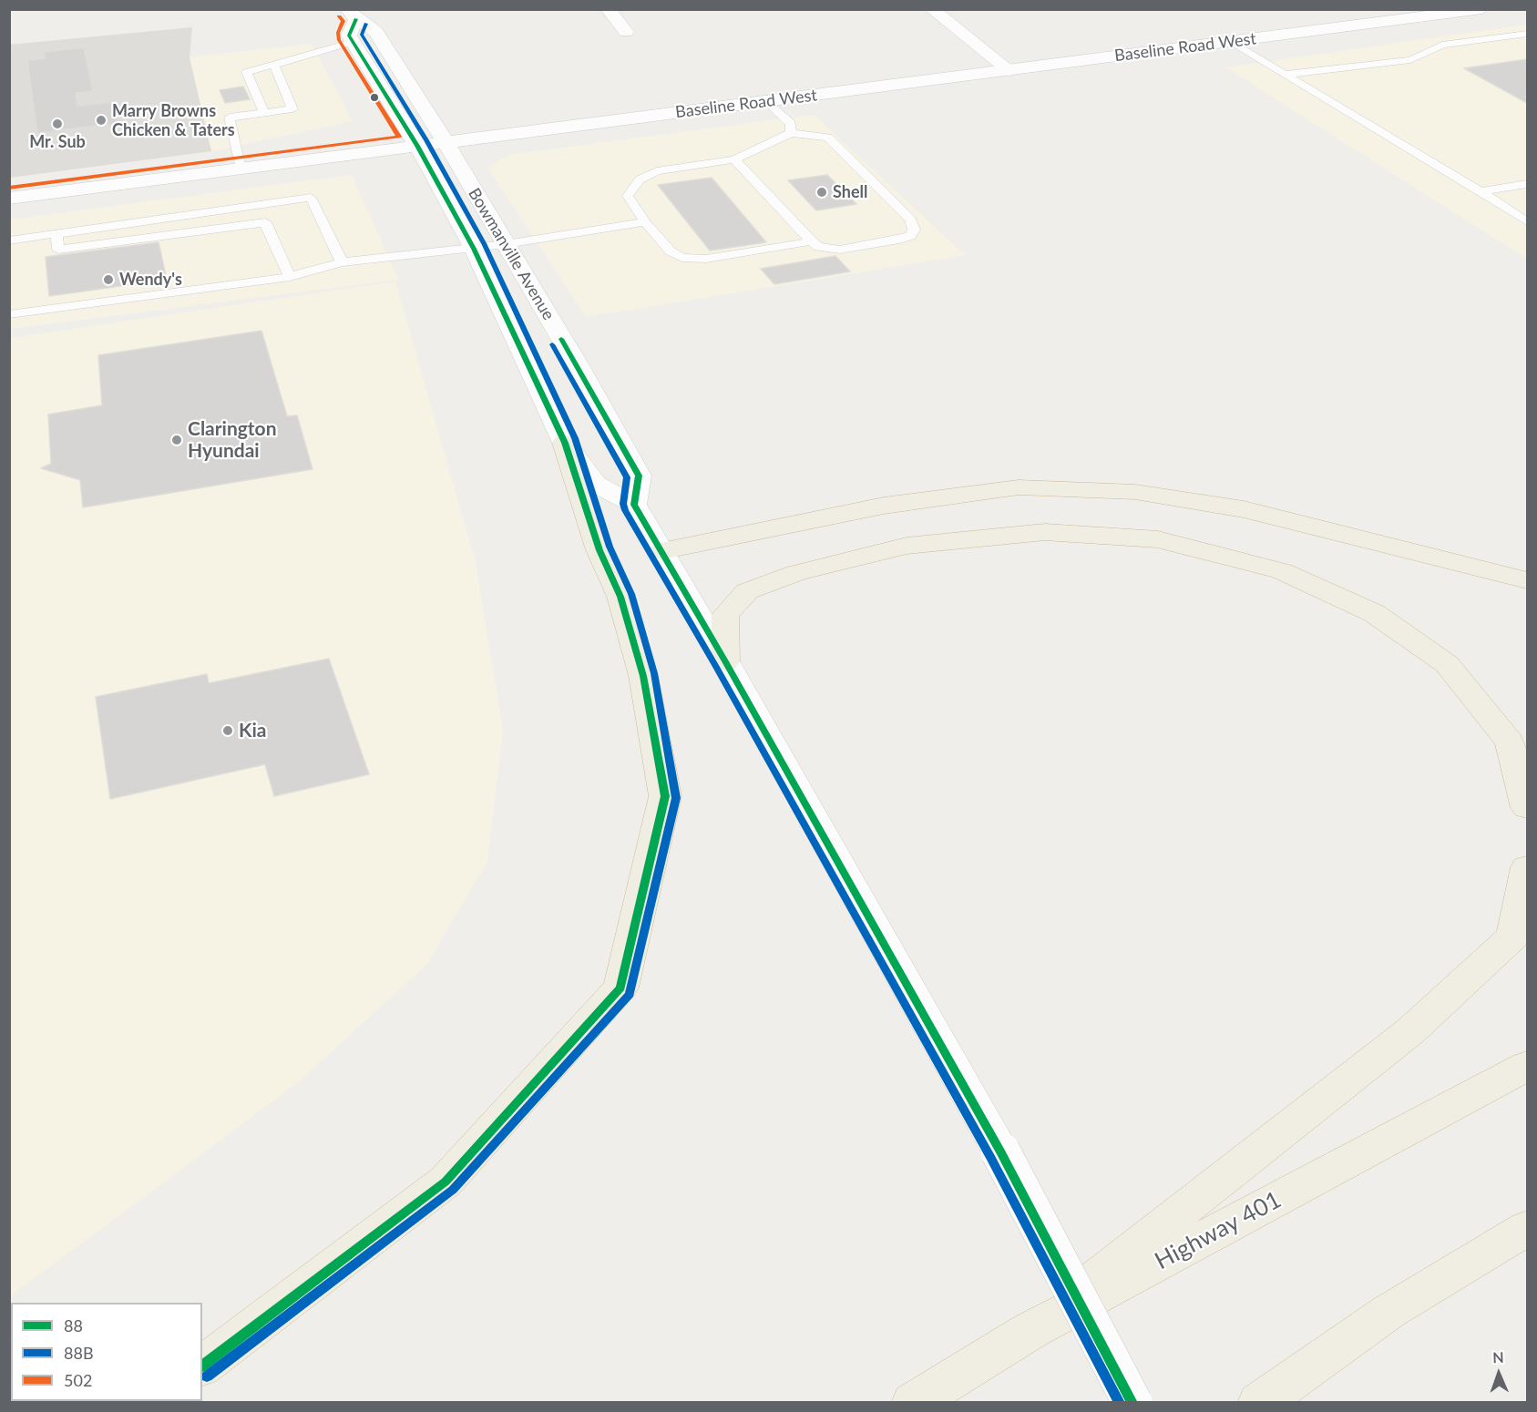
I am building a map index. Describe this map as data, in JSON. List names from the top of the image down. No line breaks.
{"streets":{"highway":["Highway 401"],"main road":["Baseline Road West","Bowmanville Avenue"]},"crossings":[["Baseline Road West","Bowmanville Avenue"]],"places":["Marry Browns Chicken & Taters","Mr. Sub","Shell","Wendy's","Clarington Hyundai","Kia"],"lines":["transit line 502","transit line 88","transit line 88B"],"legend":["88","88B","502"],"north":"top"}
